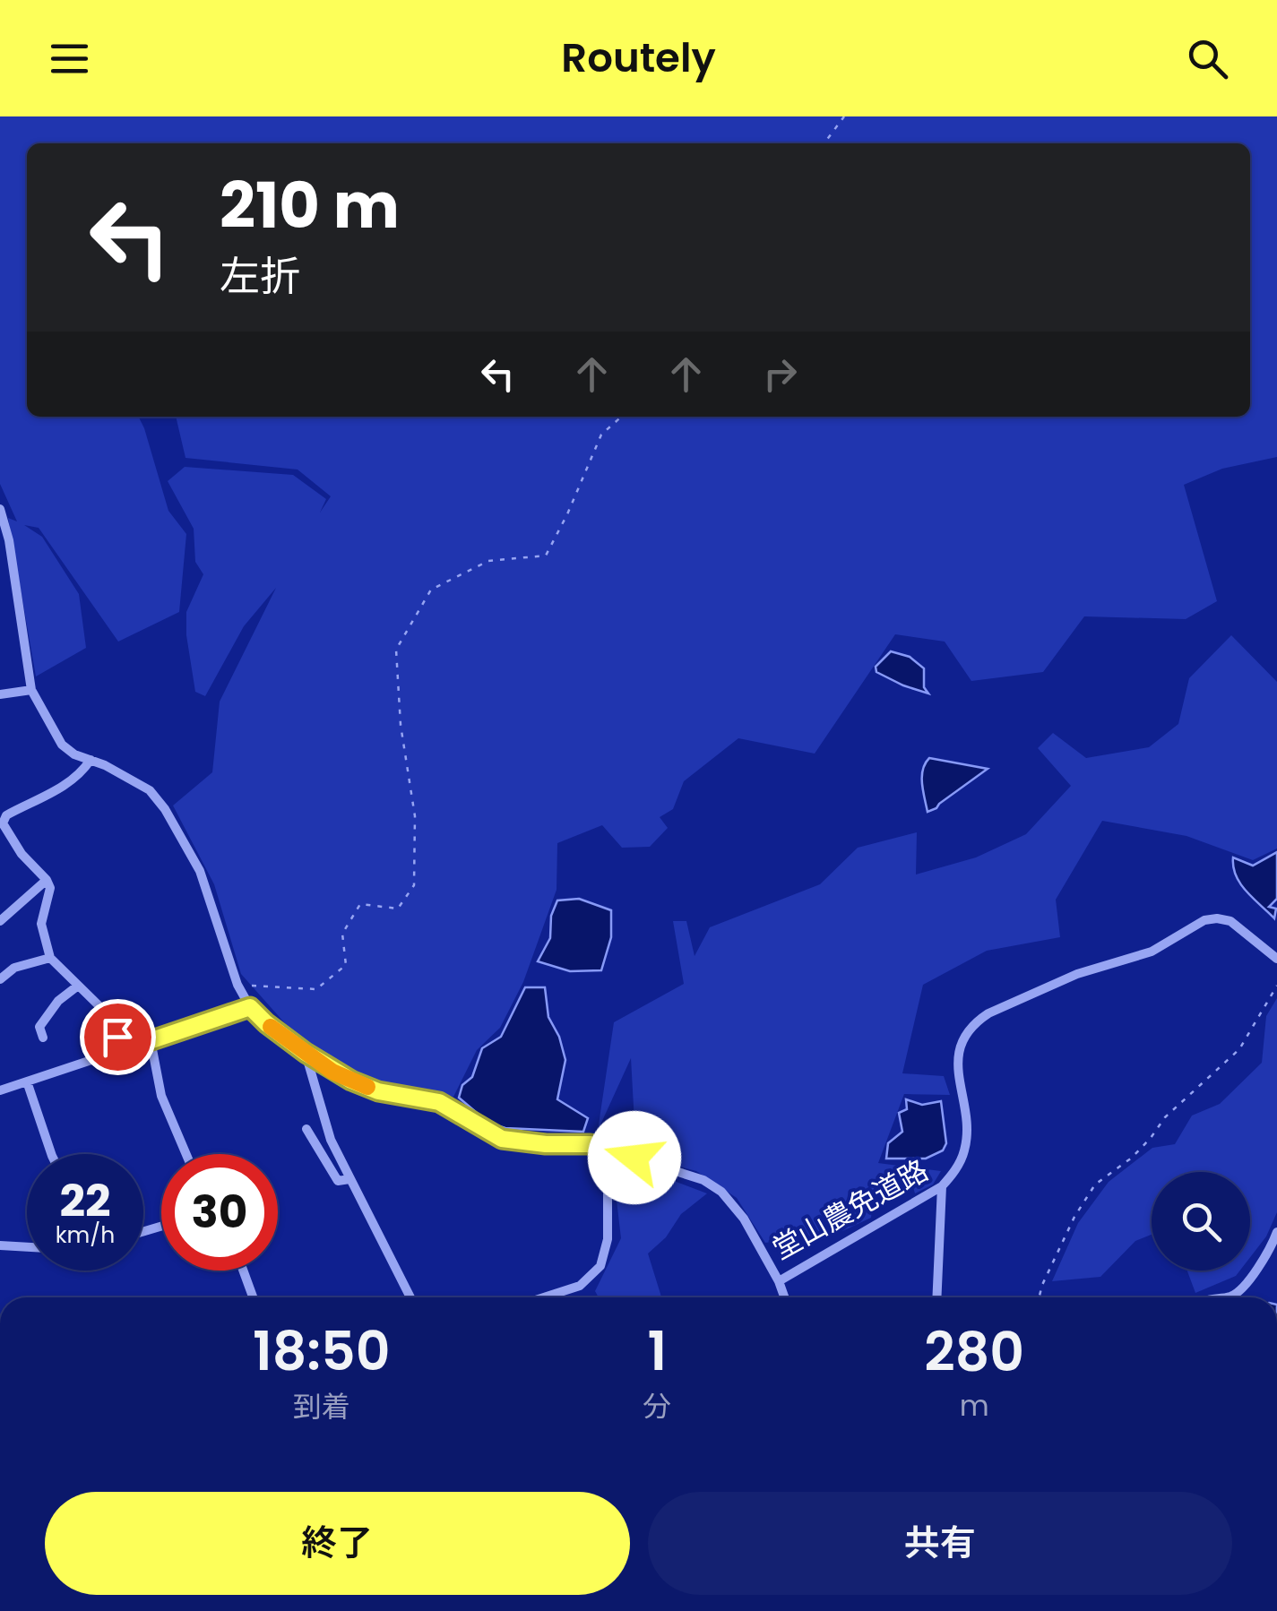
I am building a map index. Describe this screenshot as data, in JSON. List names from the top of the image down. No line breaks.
{"streets":{"street":["堂山農免道路"]},"page":{"header":"Routely","turn":["210 m","左折"],"speed":"22 km/h","limit":"30","eta":["18:50","到着","1","分","280","m"],"buttons":["終了","共有"]}}
